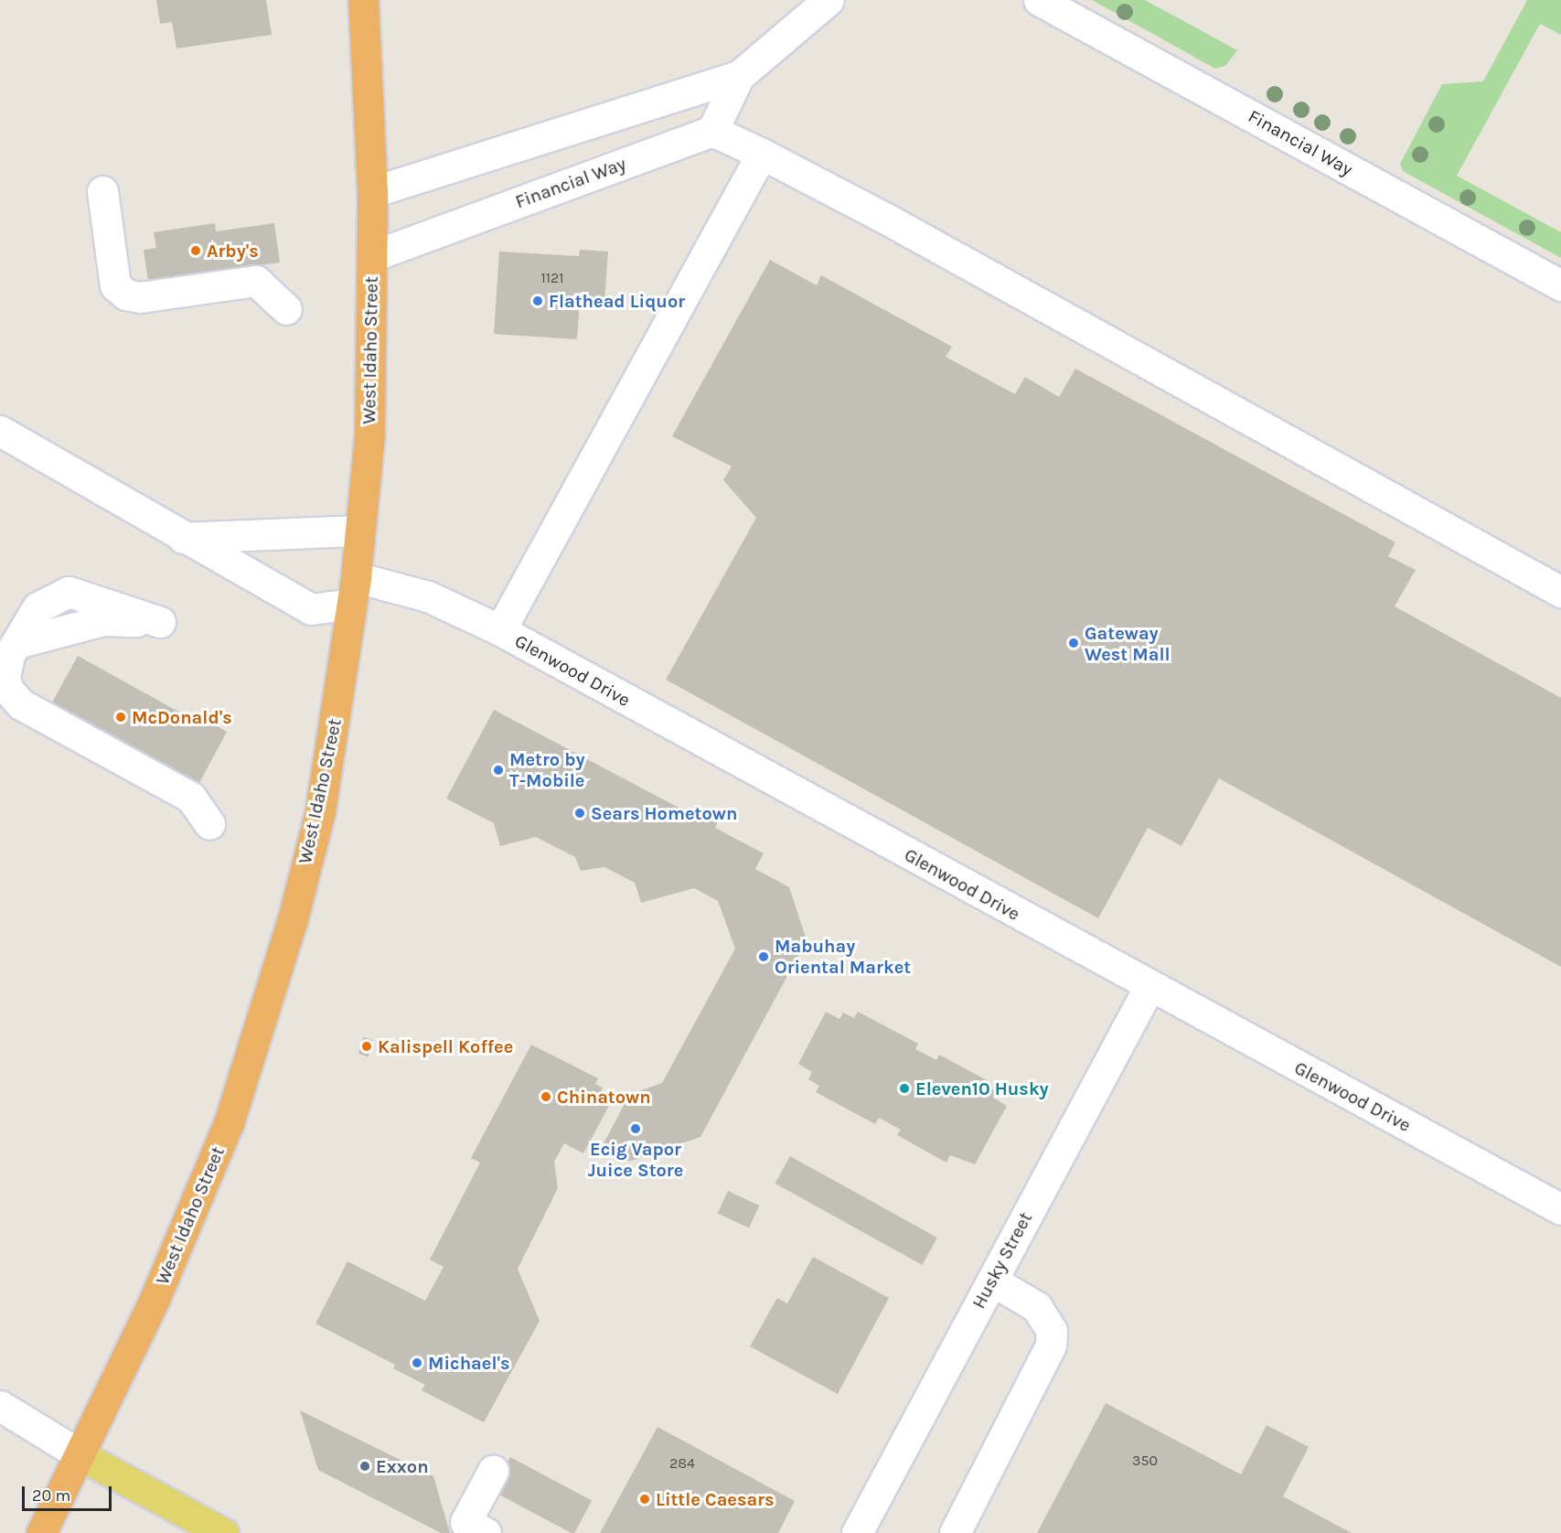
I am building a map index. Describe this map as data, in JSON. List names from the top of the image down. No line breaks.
{"streets":{"highway":["West Idaho Street"],"street":["Financial Way","Glenwood Drive","Husky Street"]},"crossings":[["Financial Way","West Idaho Street"],["West Idaho Street","Glenwood Drive"],["Glenwood Drive","Husky Street"]],"places":["Arby's","Flathead Liquor","Gateway West Mall","McDonald's","Metro by T-Mobile","Sears Hometown","Mabuhay Oriental Market","Kalispell Koffee","Eleven10 Husky","Chinatown","Ecig Vapor Juice Store","Michael's","Exxon","Little Caesars"],"house_numbers":["1121","350","284"],"scale_bar":"20 m"}
